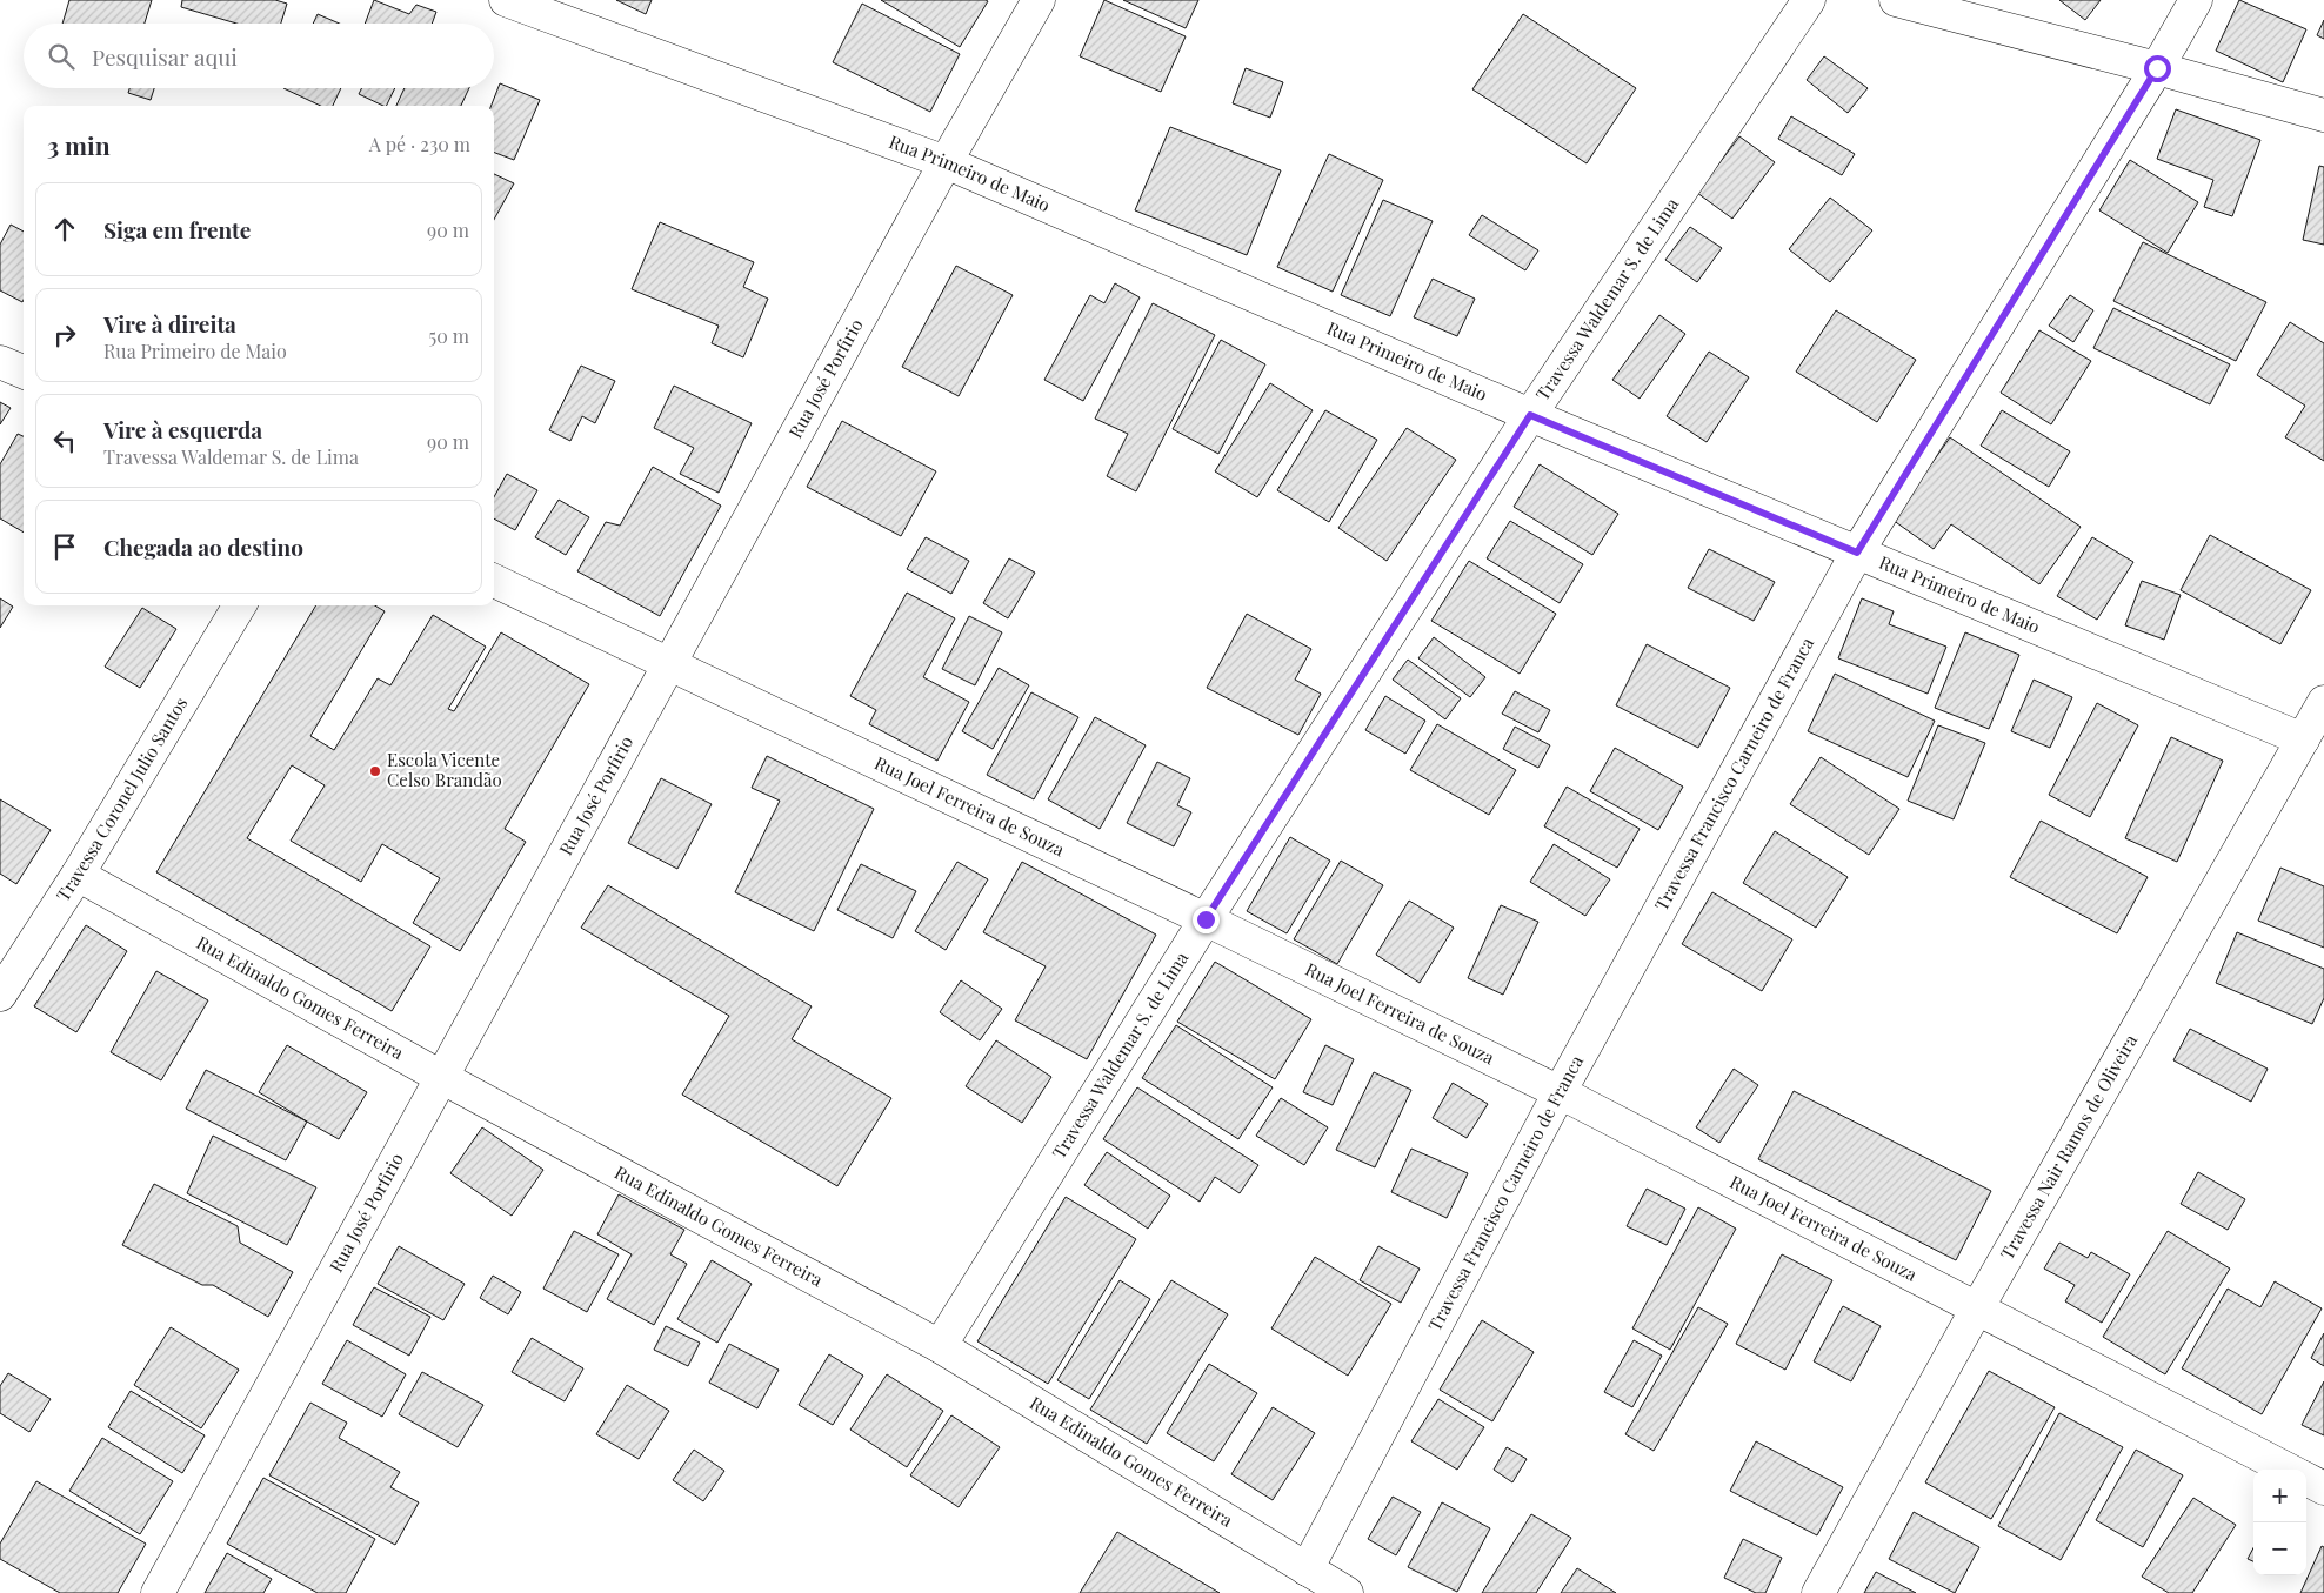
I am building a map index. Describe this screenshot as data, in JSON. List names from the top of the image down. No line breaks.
{"streets":{"street":["Rua Primeiro de Maio","Travessa Waldemar S. de Lima","Rua José Porfirio","Travessa Francisco Carneiro de Franca","Travessa Coronel Julio Santos","Rua Joel Ferreira de Souza","Rua Edinaldo Gomes Ferreira","Travessa Nair Ramos de Oliveira"]},"crossings":[["Rua Primeiro de Maio","Travessa Waldemar S. de Lima"],["Rua Primeiro de Maio","Rua José Porfirio"],["Rua Primeiro de Maio","Travessa Francisco Carneiro de Franca"],["Rua Primeiro de Maio","Travessa Nair Ramos de Oliveira"],["Travessa Waldemar S. de Lima","Rua Joel Ferreira de Souza"],["Travessa Waldemar S. de Lima","Rua Edinaldo Gomes Ferreira"],["Rua José Porfirio","Rua Joel Ferreira de Souza"],["Rua José Porfirio","Rua Edinaldo Gomes Ferreira"],["Travessa Francisco Carneiro de Franca","Rua Joel Ferreira de Souza"],["Travessa Francisco Carneiro de Franca","Rua Edinaldo Gomes Ferreira"],["Travessa Coronel Julio Santos","Rua Edinaldo Gomes Ferreira"],["Rua Joel Ferreira de Souza","Travessa Nair Ramos de Oliveira"]],"places":["Escola Vicente Celso Brandão"],"page":{"search":"Pesquisar aqui","heading":["3 min","A pé · 230 m"],"list":[["Siga em frente","90 m"],["Vire à direita","Rua Primeiro de Maio","50 m"],["Vire à esquerda","Travessa Waldemar S. de Lima","90 m"],"Chegada ao destino"],"map_buttons":["+","−"]}}
